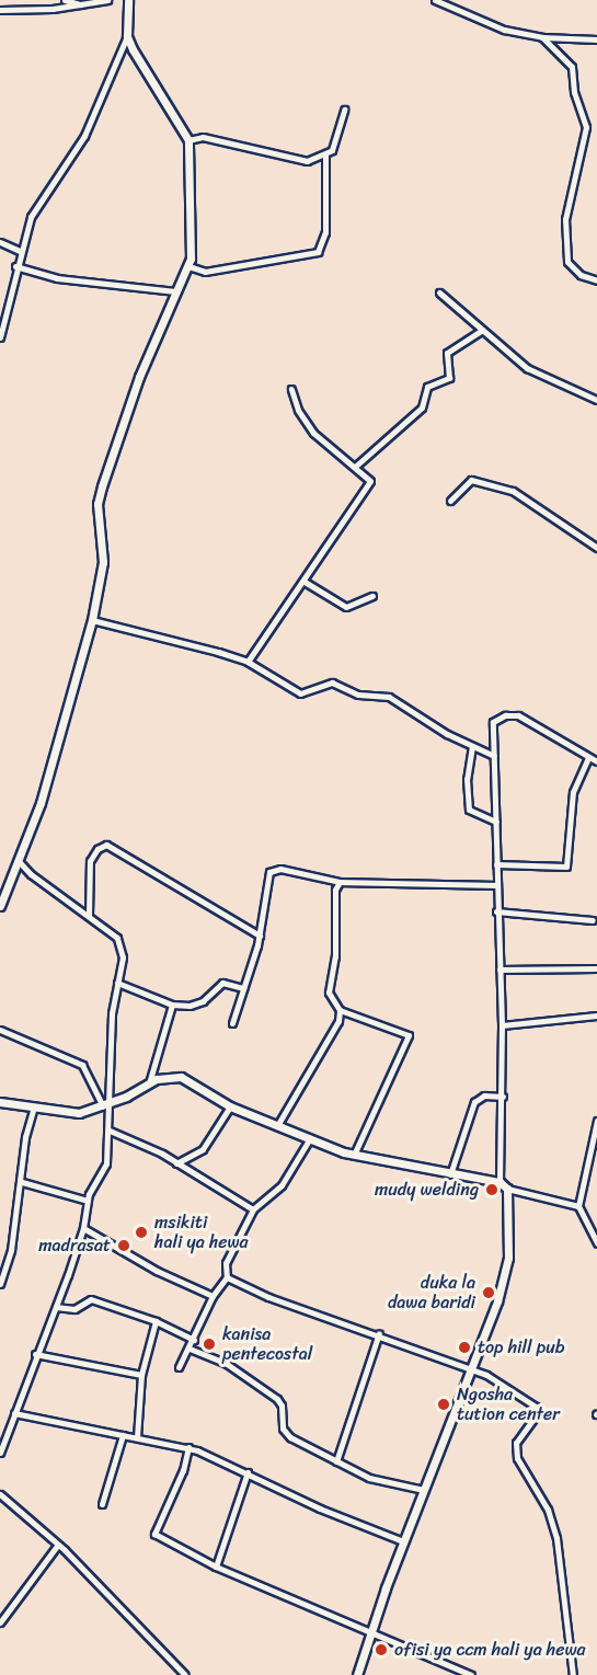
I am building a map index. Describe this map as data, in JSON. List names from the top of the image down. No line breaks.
{"places":["mudy welding","msikiti hali ya hewa","madrasat","duka la dawa baridi","kanisa pentecostal","top hill pub","Ngosha tution center","ofisi ya ccm hali ya hewa"]}
